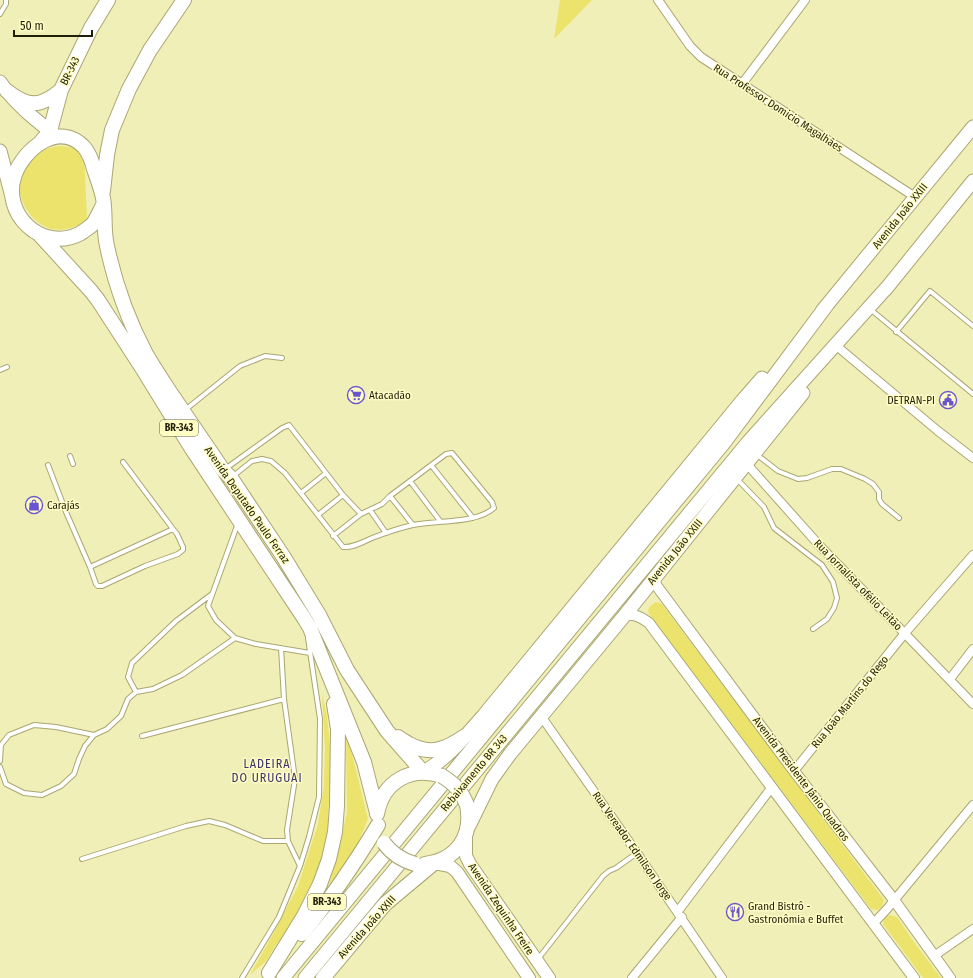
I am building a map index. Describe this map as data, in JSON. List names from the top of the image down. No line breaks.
{"streets":{"highway":["BR-343","Avenida João XXIII","Avenida Deputado Paulo Ferraz"],"main road":["Rebaixamento BR 343","Avenida Zequinha Freire"],"street":["Rua Professor Domicio Magalhães","Rua Jornalista ofélio Leitão","Rua João Martins do Rego","Avenida Presidente Jânio Quadros","Rua Vereador Edmilson Jorge"]},"crossings":[["BR-343","Avenida João XXIII"],["BR-343","Avenida Deputado Paulo Ferraz"],["BR-343","Avenida Zequinha Freire"],["Rua Professor Domicio Magalhães","Avenida João XXIII"],["Avenida João XXIII","Avenida Deputado Paulo Ferraz"],["Avenida João XXIII","Rua Jornalista ofélio Leitão"],["Avenida João XXIII","Rebaixamento BR 343"],["Avenida João XXIII","Avenida Presidente Jânio Quadros"],["Avenida João XXIII","Rua Vereador Edmilson Jorge"],["Avenida João XXIII","Avenida Zequinha Freire"],["Avenida Deputado Paulo Ferraz","Avenida Zequinha Freire"],["Rua Jornalista ofélio Leitão","Rua João Martins do Rego"],["Rua João Martins do Rego","Avenida Presidente Jânio Quadros"]],"districts":["LADEIRA DO URUGUAI"],"places":{"supermarket":["Atacadão"],"public building":["DETRAN-PI"],"shop":["Carajás"],"restaurant":["Grand Bistrô - Gastronômia e Buffet"]},"scale_bar":"50 m"}
